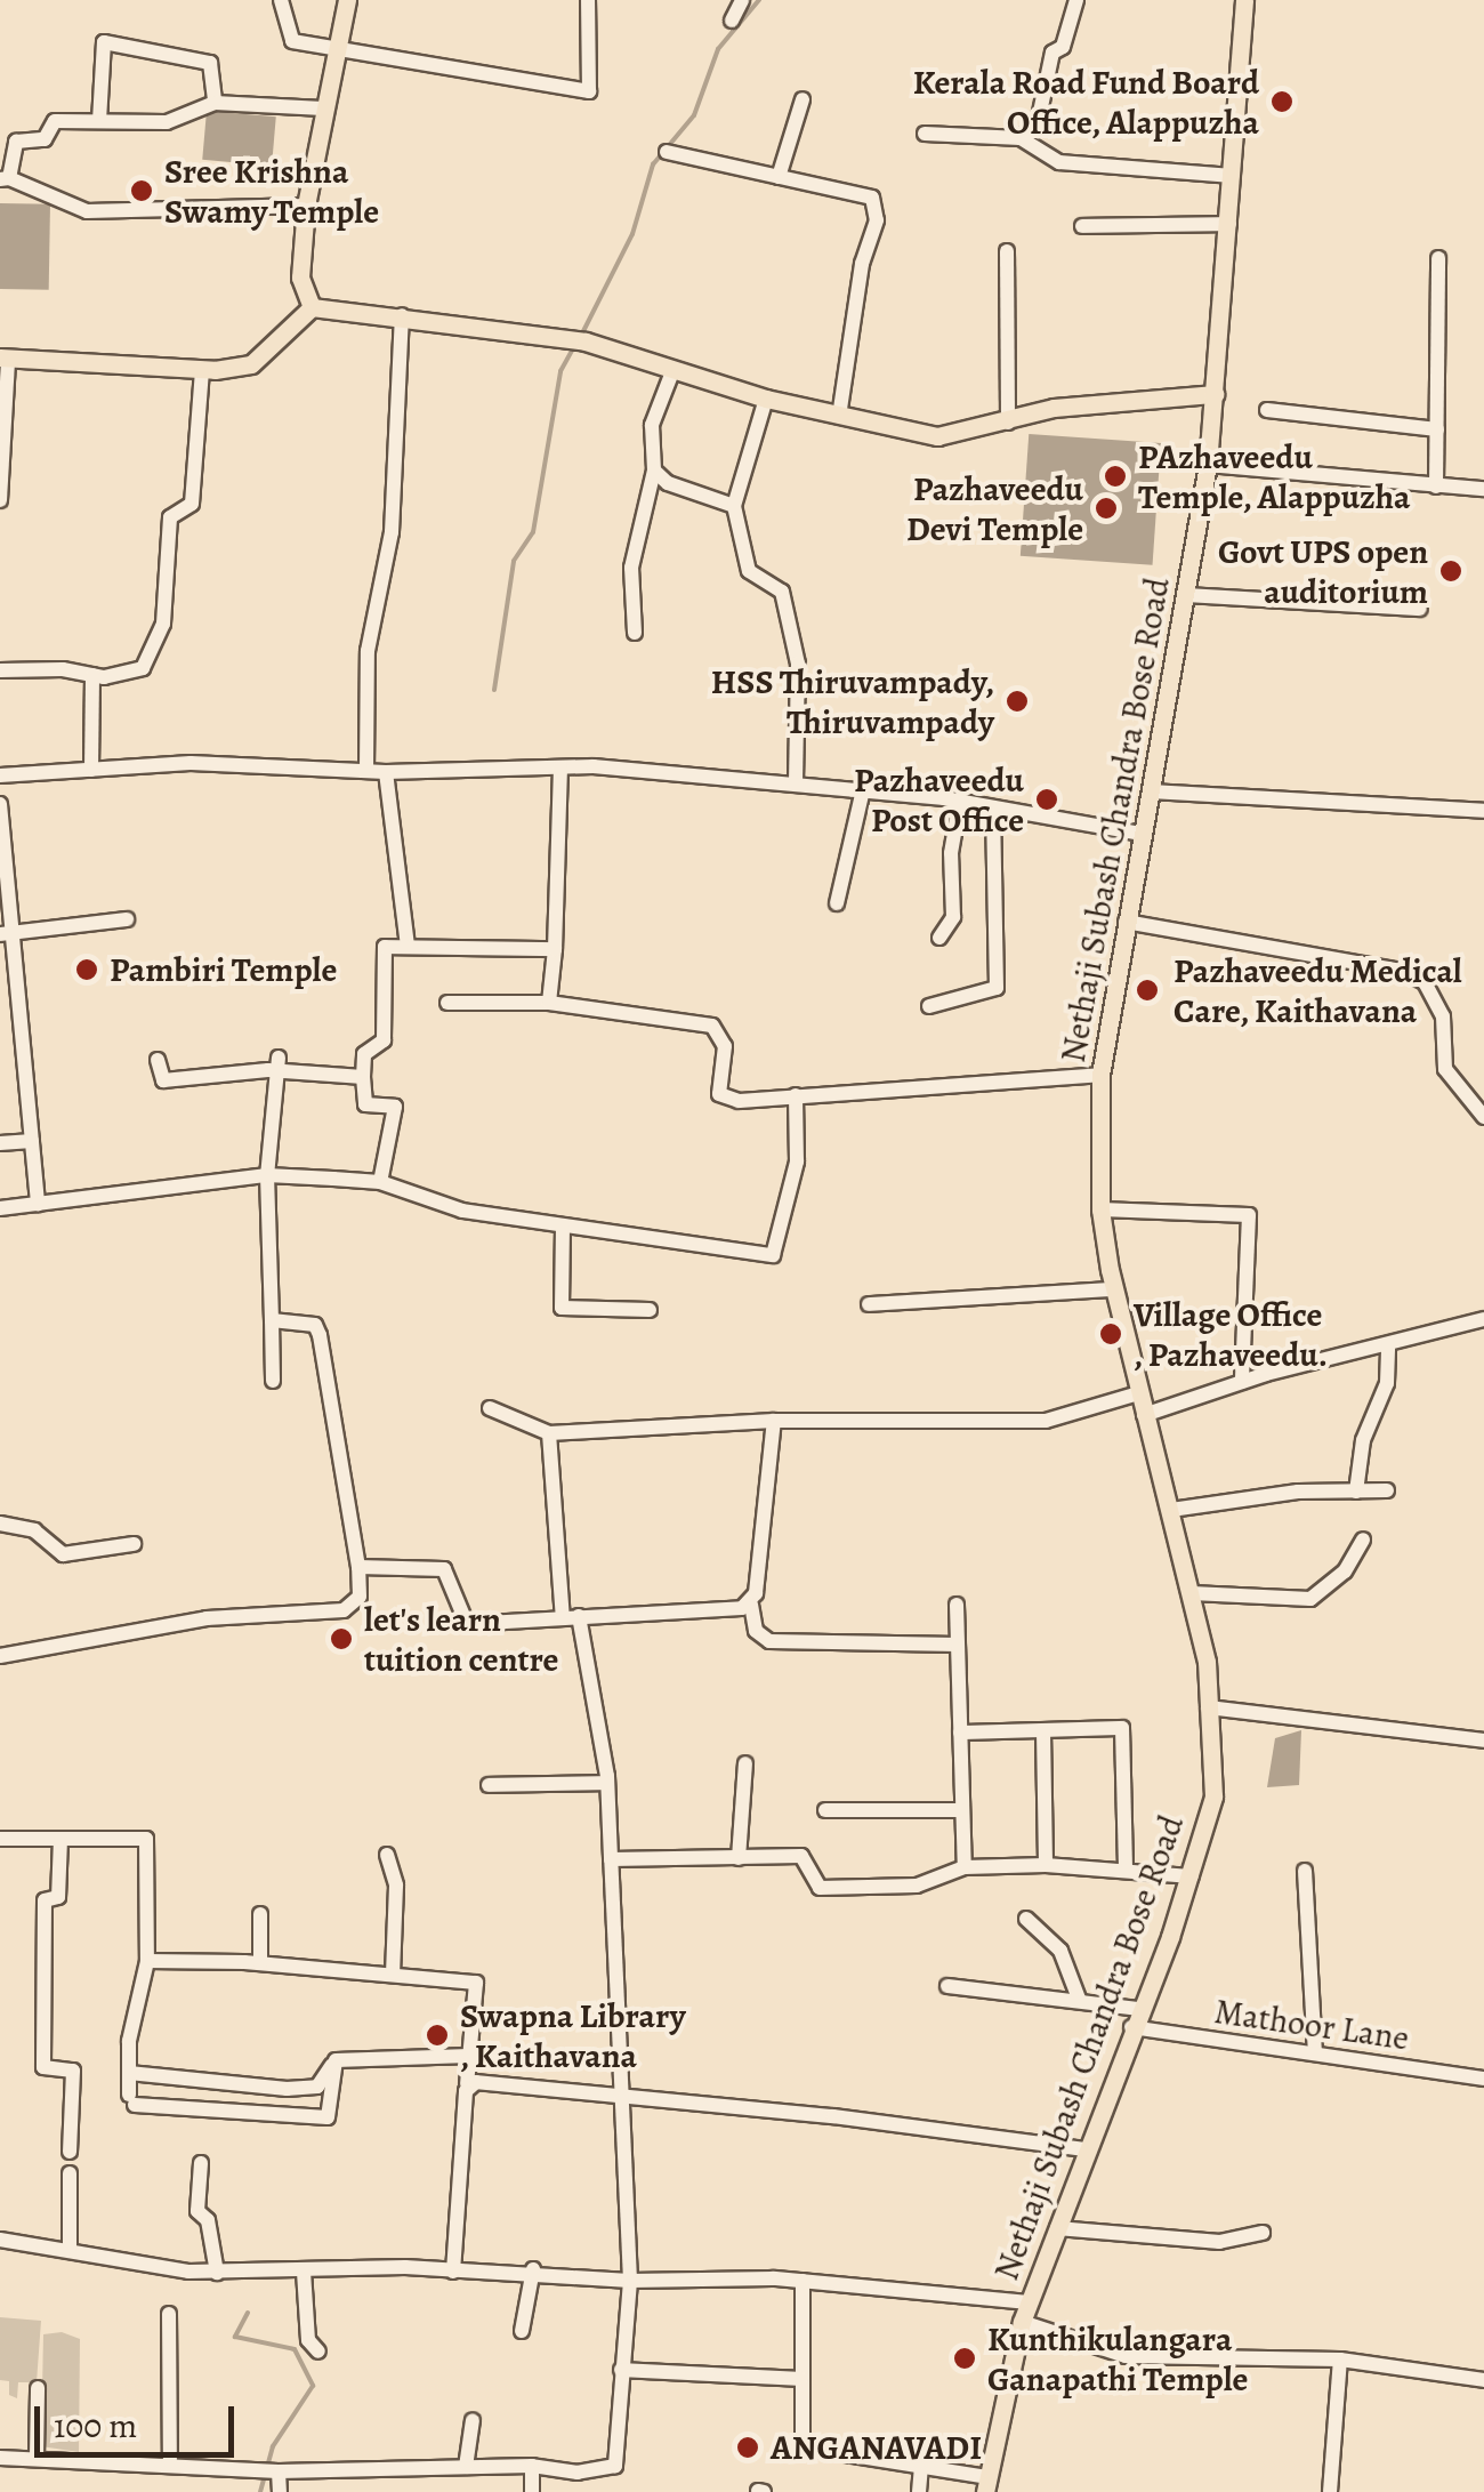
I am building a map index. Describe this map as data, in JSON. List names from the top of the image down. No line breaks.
{"streets":{"main road":["Nethaji Subash Chandra Bose Road"],"street":["Mathoor Lane"]},"crossings":[["Nethaji Subash Chandra Bose Road","Mathoor Lane"]],"places":["Kerala Road Fund Board Office, Alappuzha","Sree Krishna Swamy Temple","PAzhaveedu Temple, Alappuzha","Pazhaveedu Devi Temple","Govt UPS open auditorium","HSS Thiruvampady, Thiruvampady","Pazhaveedu Post Office","Pambiri Temple","Pazhaveedu Medical Care, Kaithavana","Village Office , Pazhaveedu.","let's learn tuition centre","Swapna Library , Kaithavana","Kunthikulangara Ganapathi Temple","ANGANAVADI"],"scale_bar":"100 m"}
